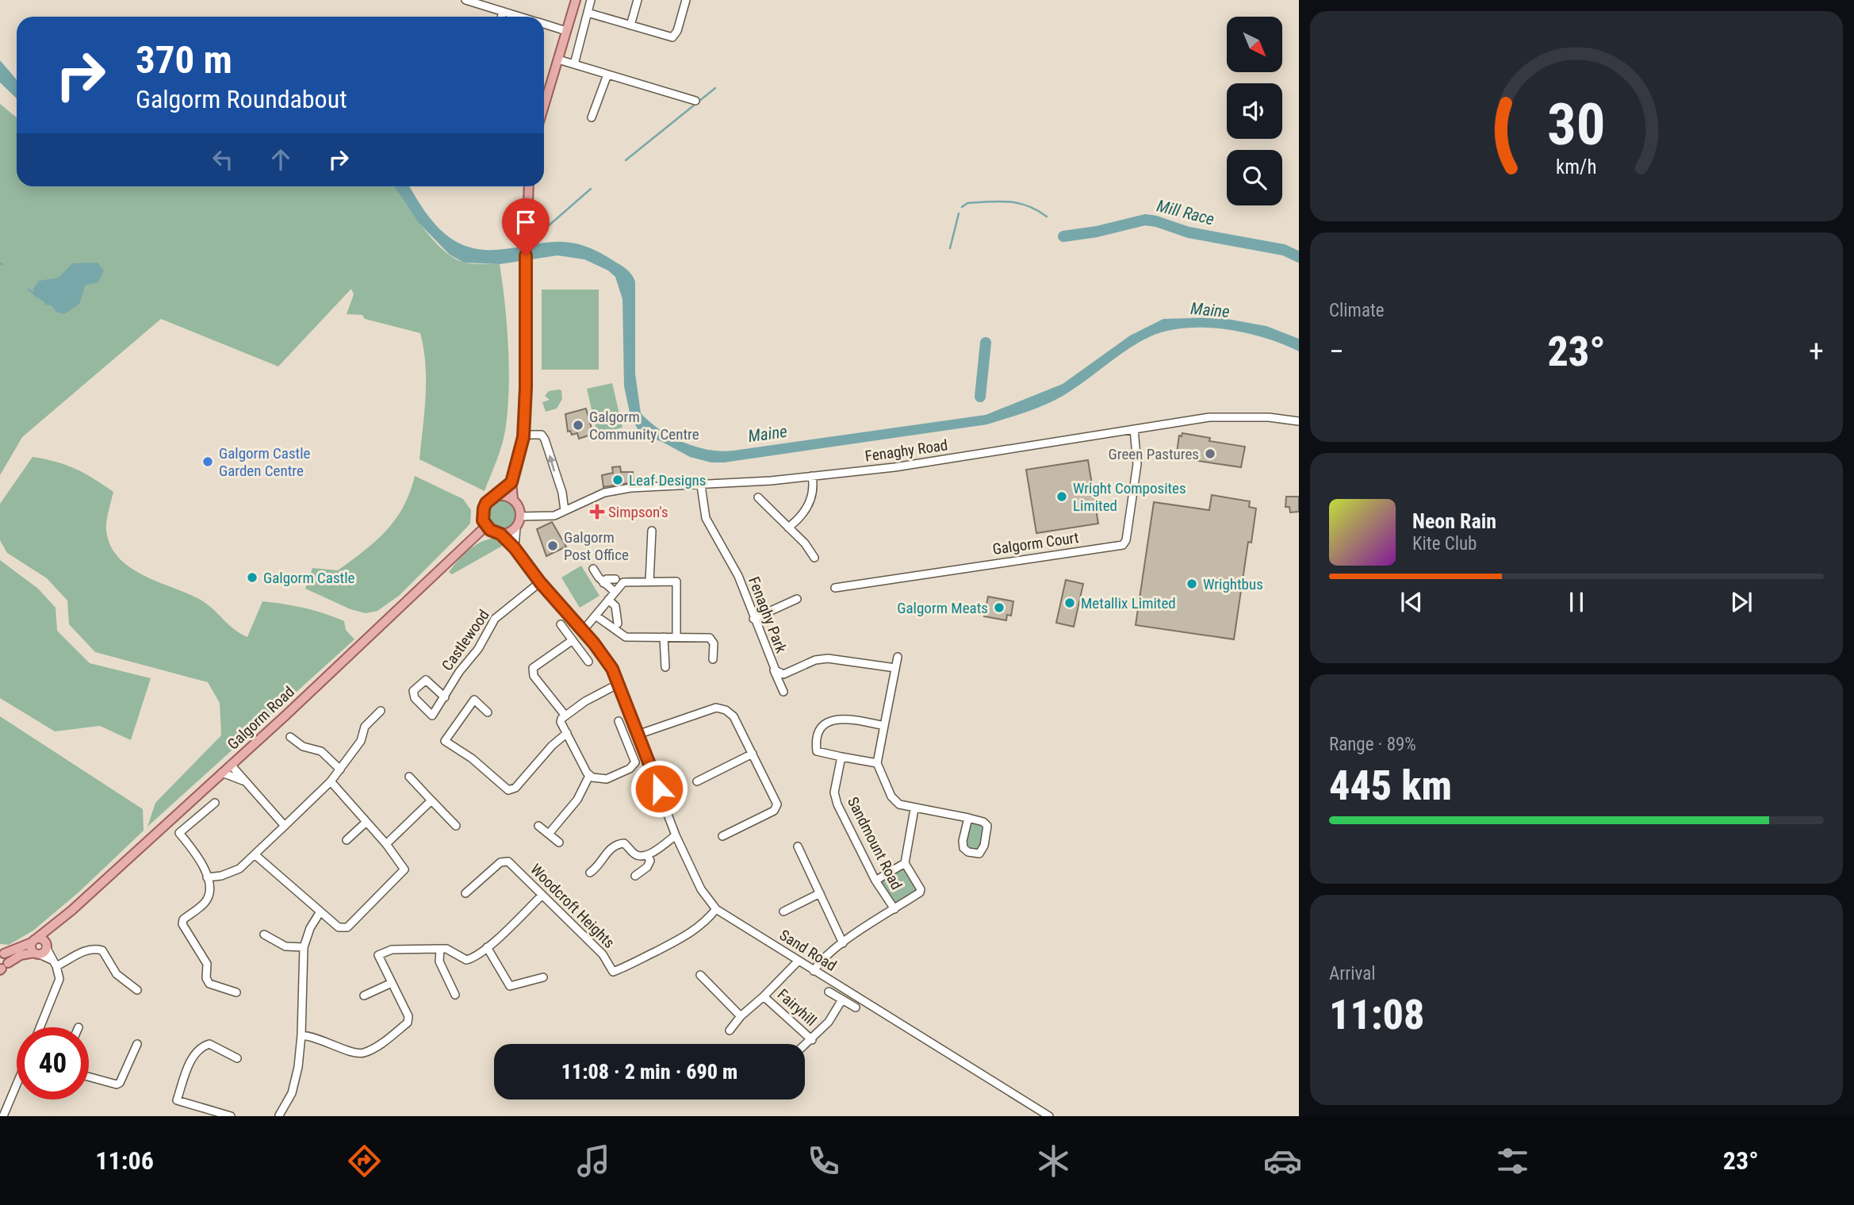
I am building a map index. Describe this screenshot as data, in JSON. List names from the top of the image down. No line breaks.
{"streets":{"main road":["Galgorm Road"],"street":["Fenaghy Road","Galgorm Court","Fenaghy Park","Castlewood","Sandmount Road","Woodcroft Heights","Sand Road","Fairyhill"]},"crossings":[["Fenaghy Road","Galgorm Court"],["Fenaghy Road","Fenaghy Park"],["Fenaghy Road","Galgorm Road"],["Fenaghy Road","Sand Road"],["Castlewood","Sand Road"],["Galgorm Road","Sand Road"],["Sandmount Road","Sand Road"],["Woodcroft Heights","Sand Road"],["Sand Road","Fairyhill"]],"water":["Mill Race","Maine"],"places":{"other":["Galgorm Community Centre","Green Pastures","Galgorm Castle Garden Centre","Leaf Designs","Wright Composites Limited","Galgorm Post Office","Galgorm Castle","Wrightbus","Metallix Limited","Galgorm Meats"],"health":["Simpson's"]},"north":"bottom right","page":{"turn":["370 m","Galgorm Roundabout"],"tile":["Climate",["Range · 89%","445 km"],["Arrival","11:08"]],"heat":["−","23°","+"],"song":["Neon Rain","Kite Club"],"limit":"40","trip":"11:08 · 2 min · 690 m","tabs":["11:06","23°"],"gauge":["30","km/h"]}}
